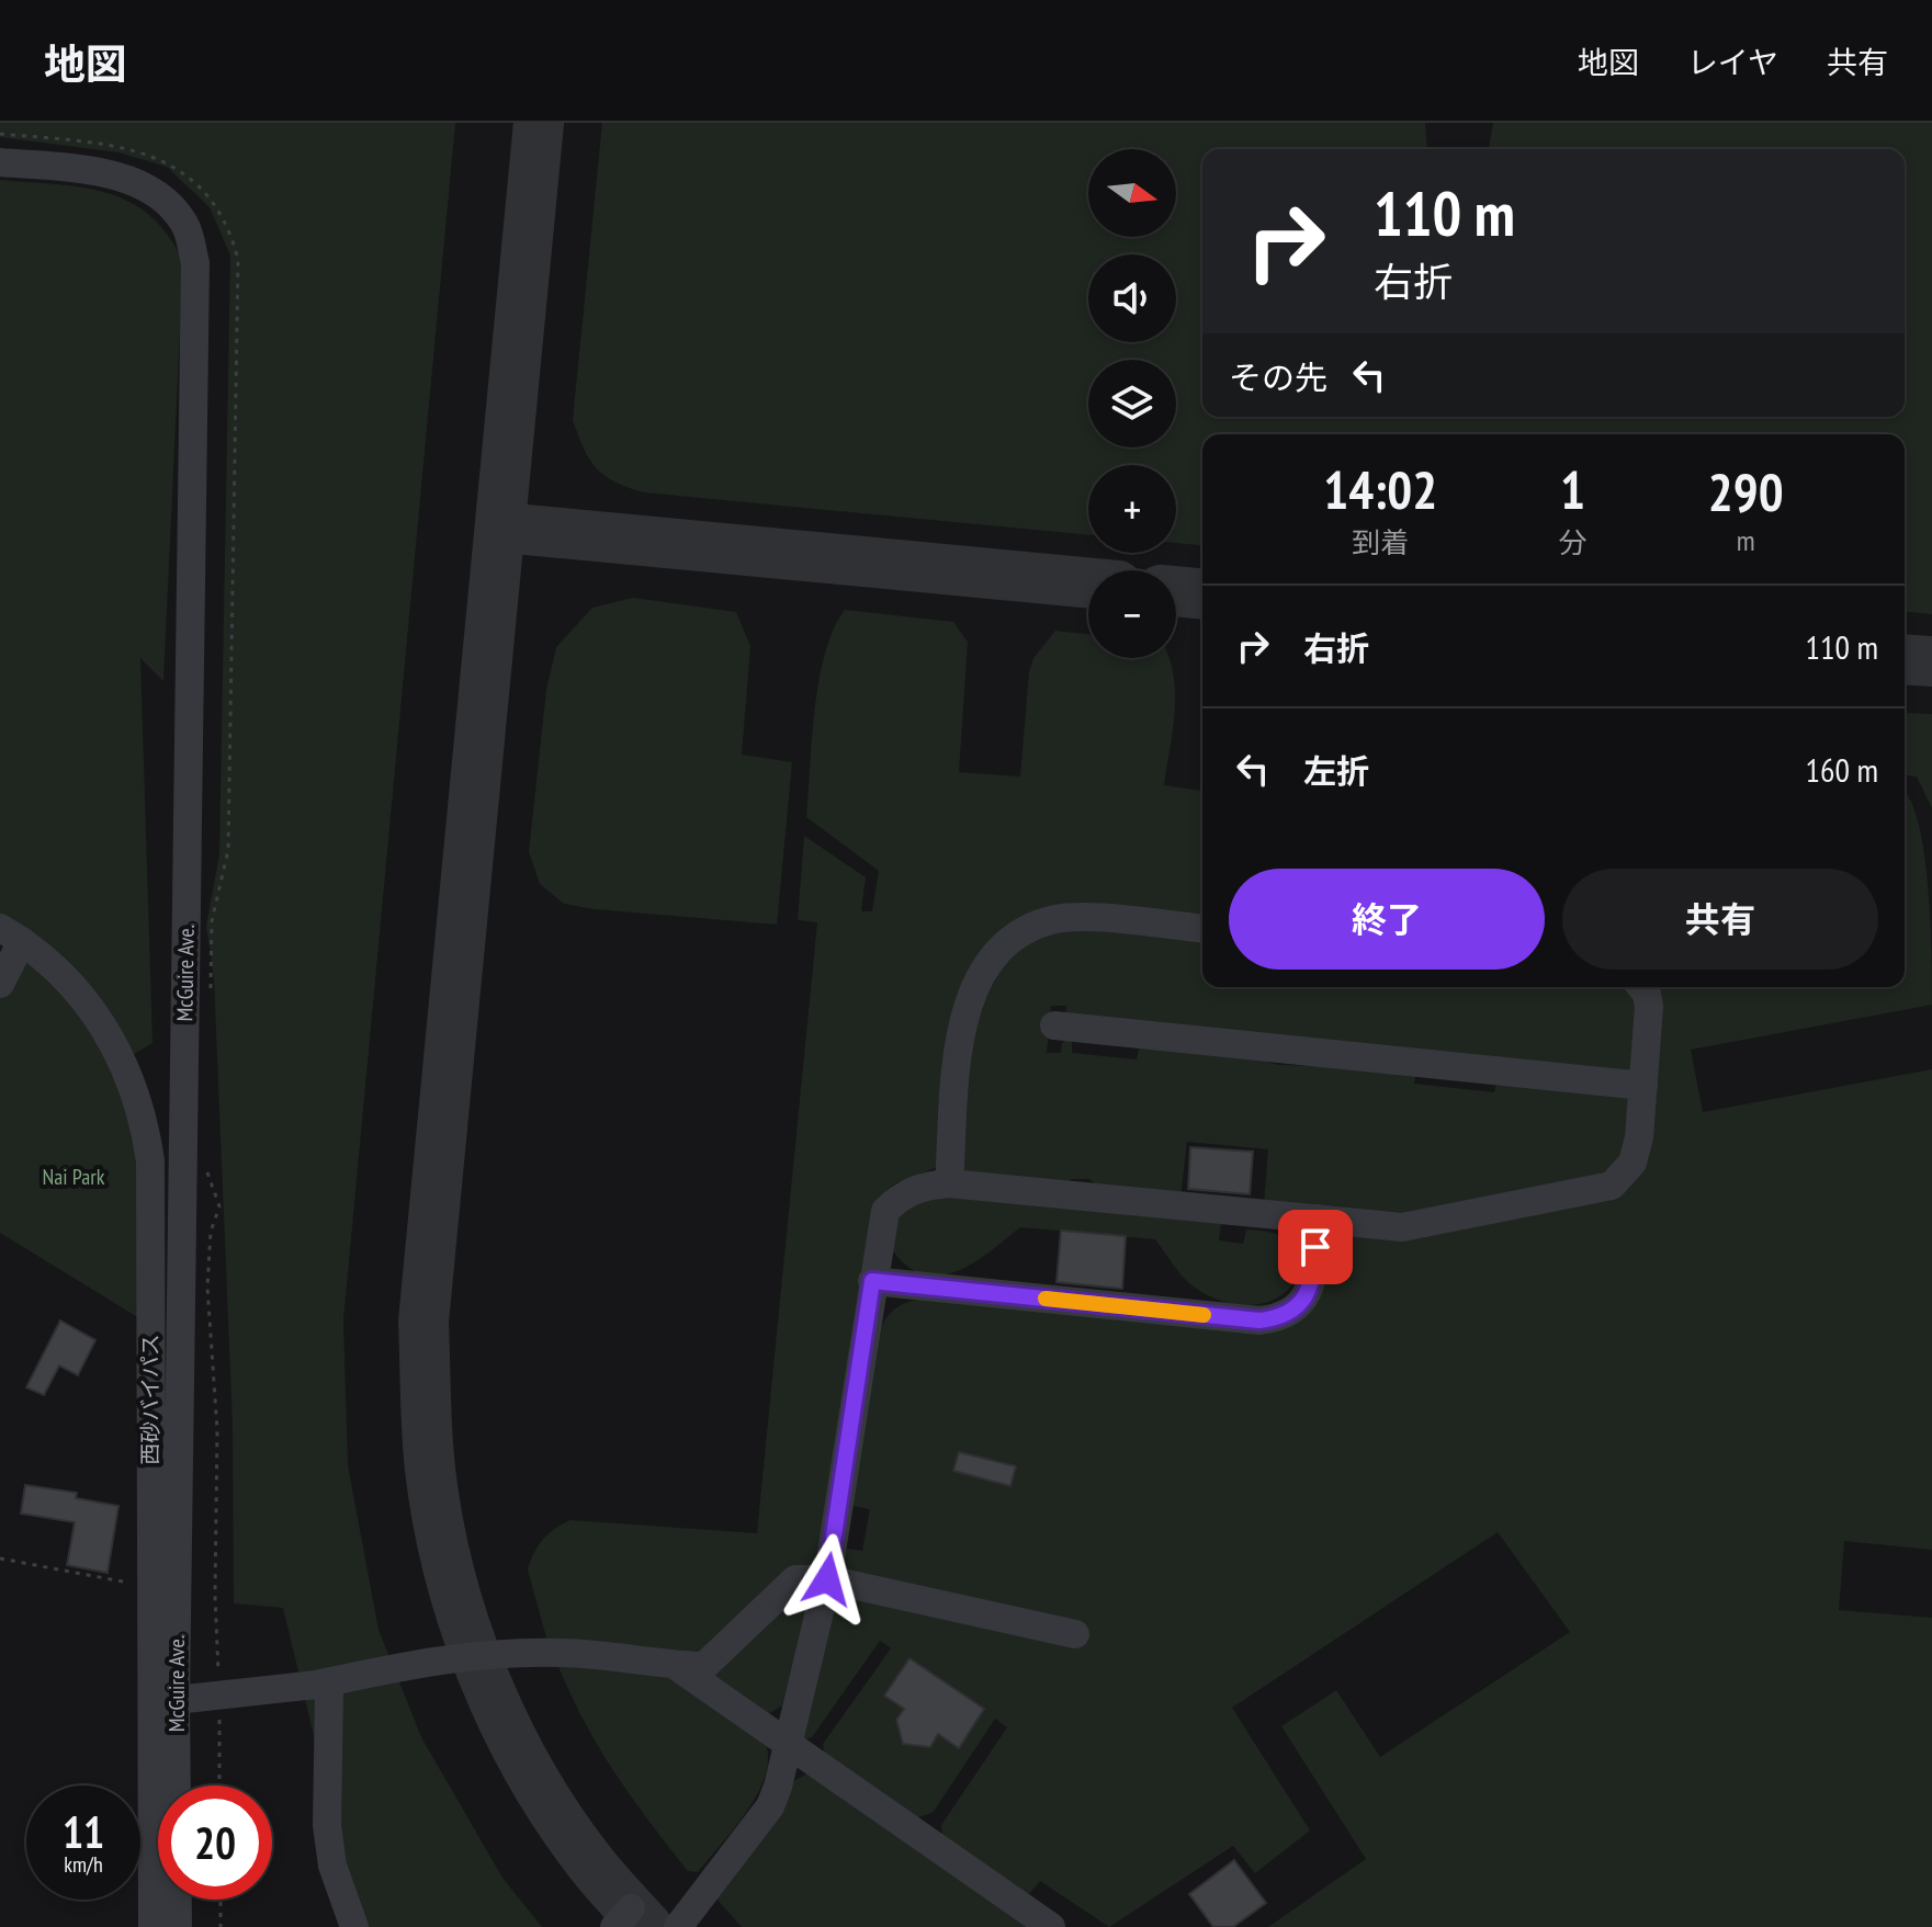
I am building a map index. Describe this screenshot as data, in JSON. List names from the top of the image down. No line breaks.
{"streets":{"street":["McGuire Ave.","西砂バイパス"]},"parks":["Nai Park"],"north":"right","page":{"header":"地図","nav":["地図","レイヤ","共有"],"map_buttons":["+","−"],"turn":["110 m","右折"],"then":"その先","eta":["14:02","到着","1","分","290","m"],"list":[{"name":"右折","value":"110 m"},{"name":"左折","value":"160 m"}],"buttons":["終了","共有"],"speed":"11 km/h","limit":"20"}}
